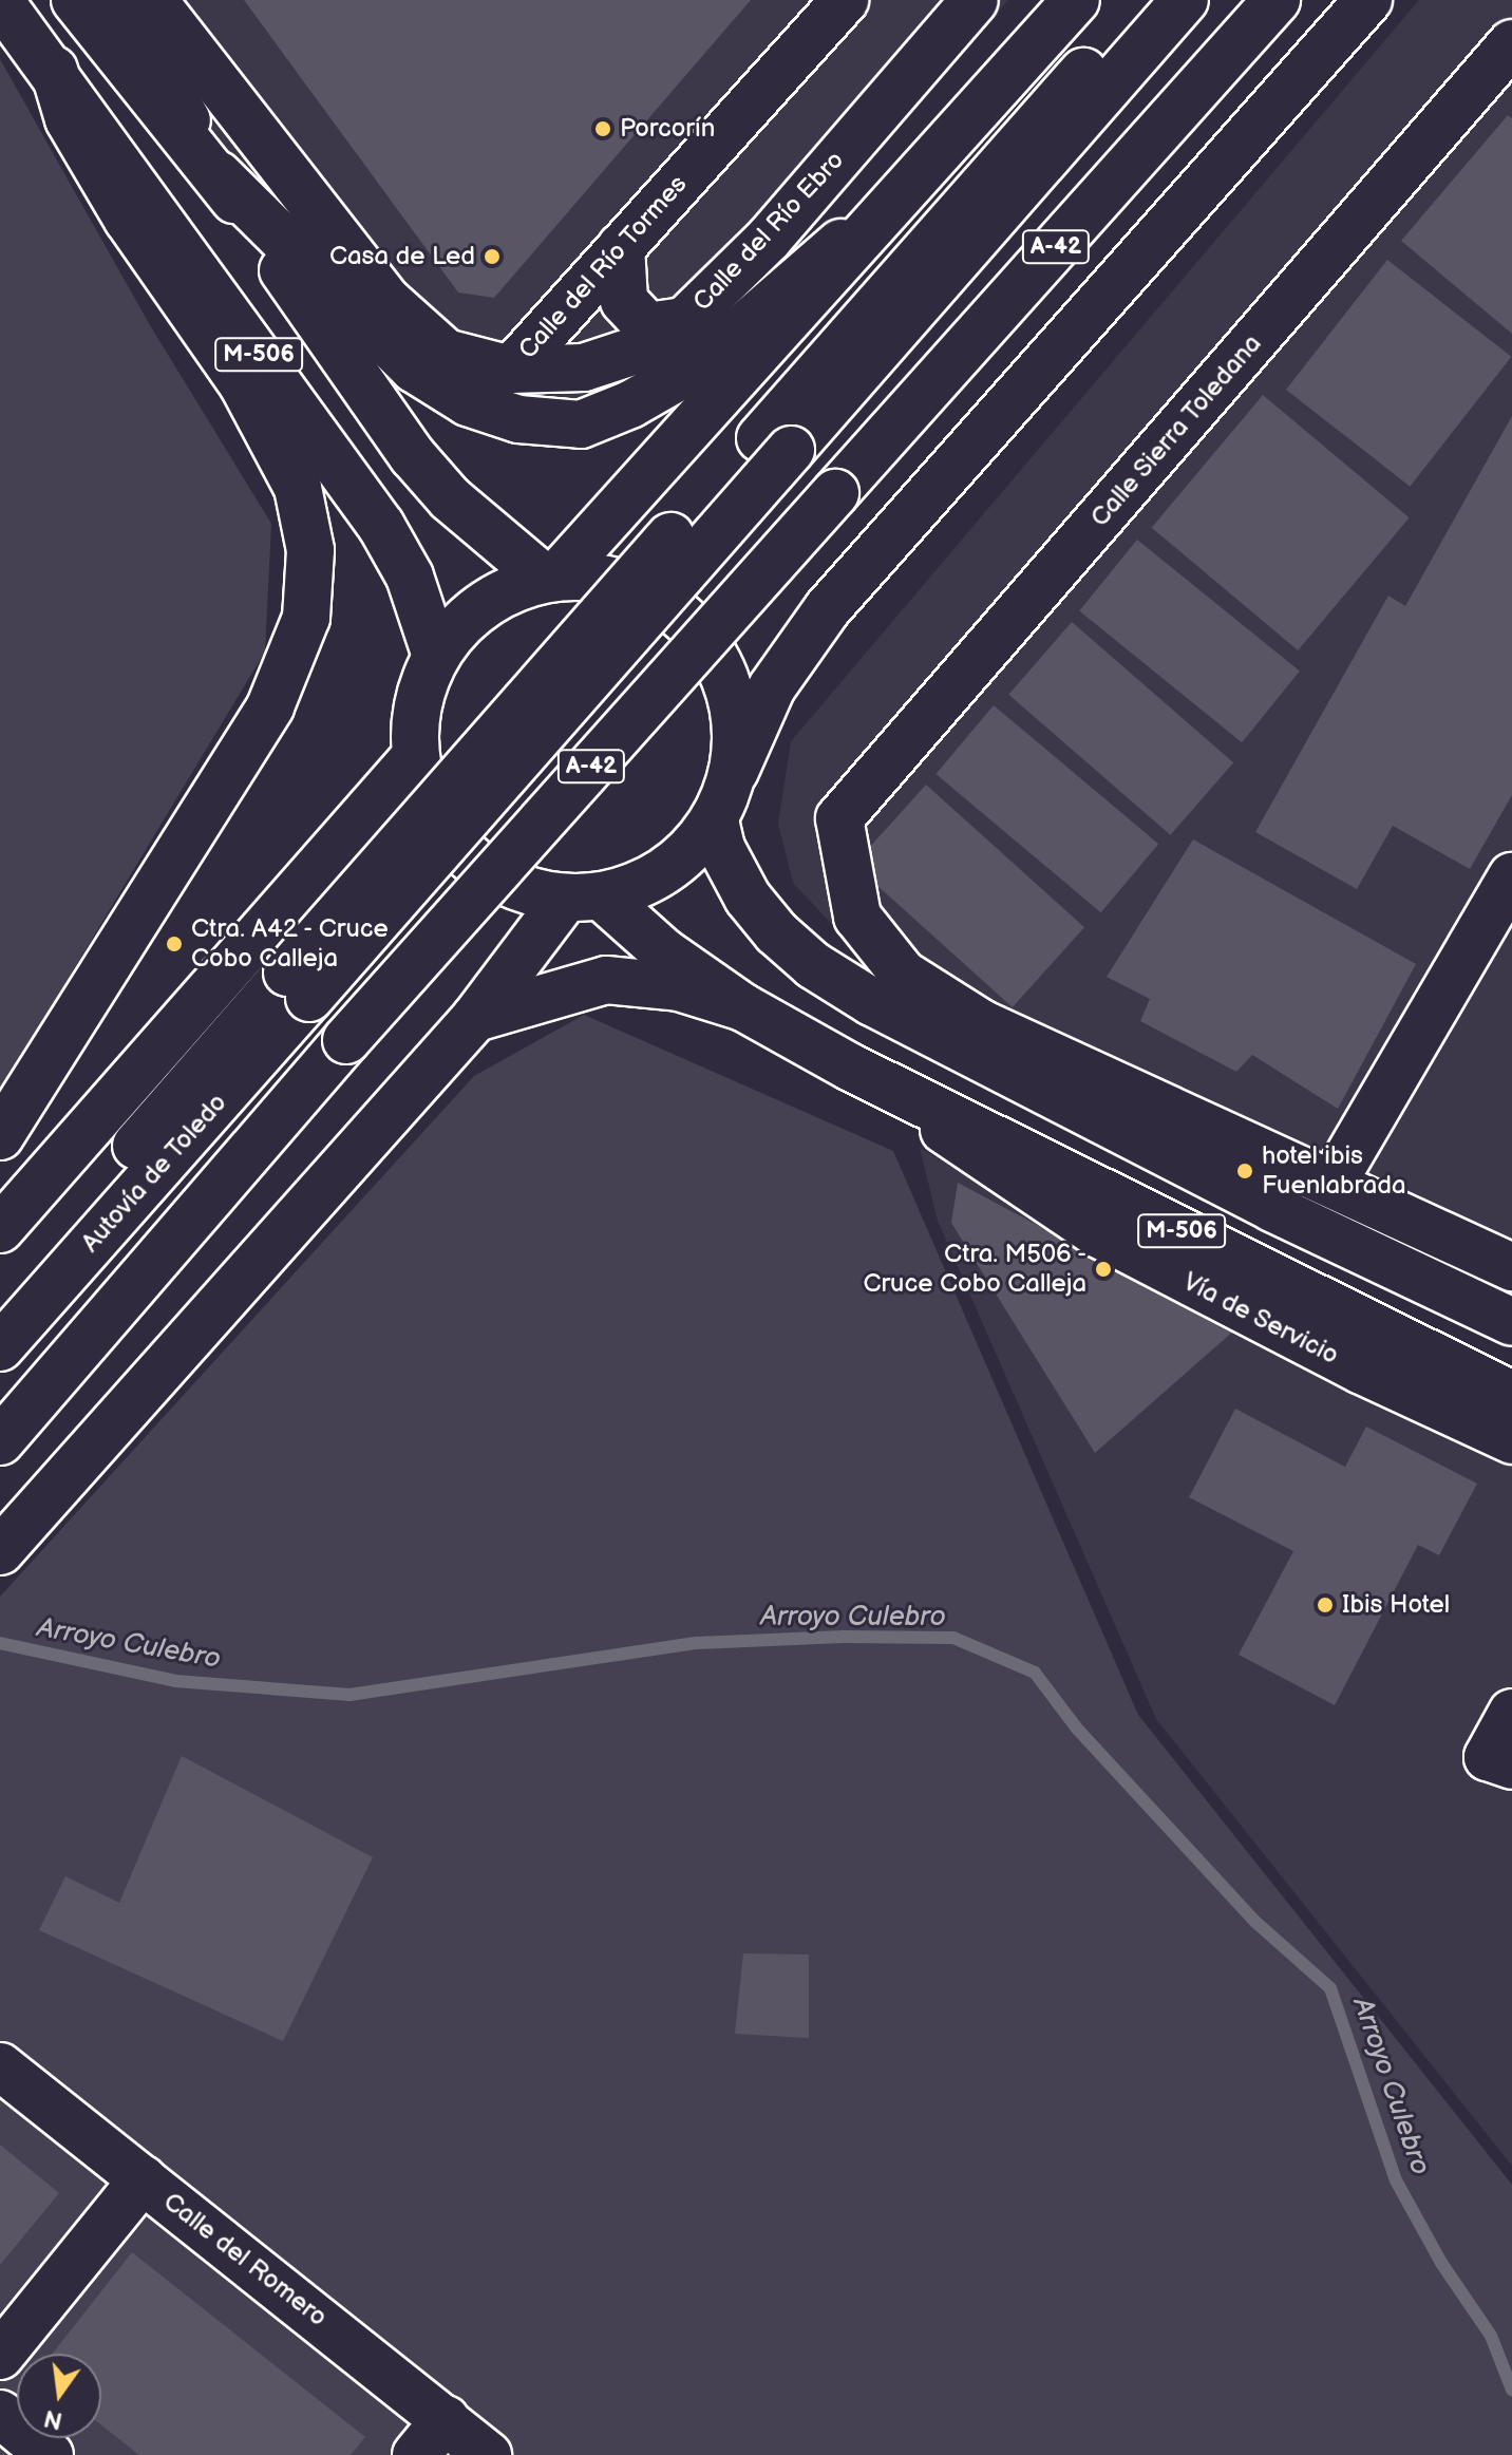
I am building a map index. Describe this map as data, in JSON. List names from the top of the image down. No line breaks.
{"streets":{"main road":["Calle del Río Ebro","A-42","Calle del Río Tormes","M-506","Calle Sierra Toledana","Autovía de Toledo","Vía de Servicio","Calle del Romero"]},"crossings":[["Calle del Río Ebro","Calle del Río Tormes"],["A-42","Autovía de Toledo"],["M-506","Calle Sierra Toledana"],["M-506","Vía de Servicio"]],"water":["Arroyo Culebro"],"places":["Porcorín","Casa de Led","Ctra. A42 - Cruce Cobo Calleja","hotel ibis Fuenlabrada","Ctra. M506 - Cruce Cobo Calleja","Ibis Hotel"],"north":"bottom"}
